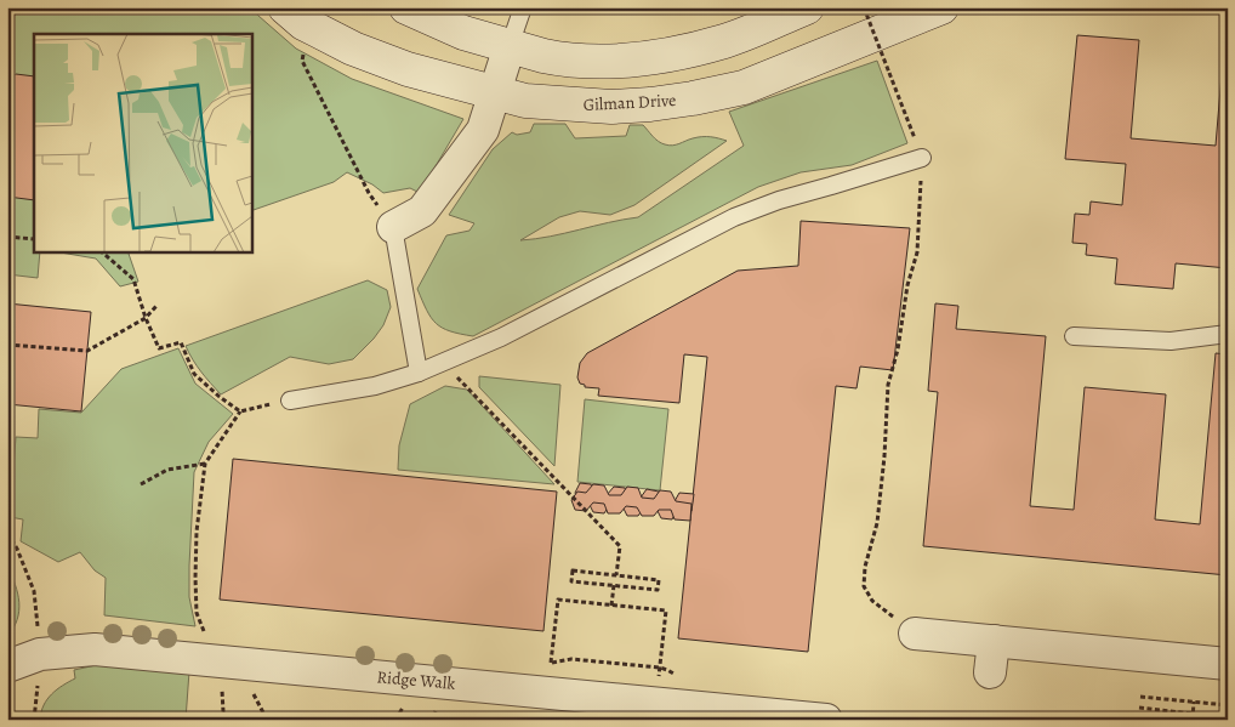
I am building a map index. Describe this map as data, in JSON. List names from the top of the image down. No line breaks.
{"streets":{"main road":["Gilman Drive"],"street":["Ridge Walk"]}}
